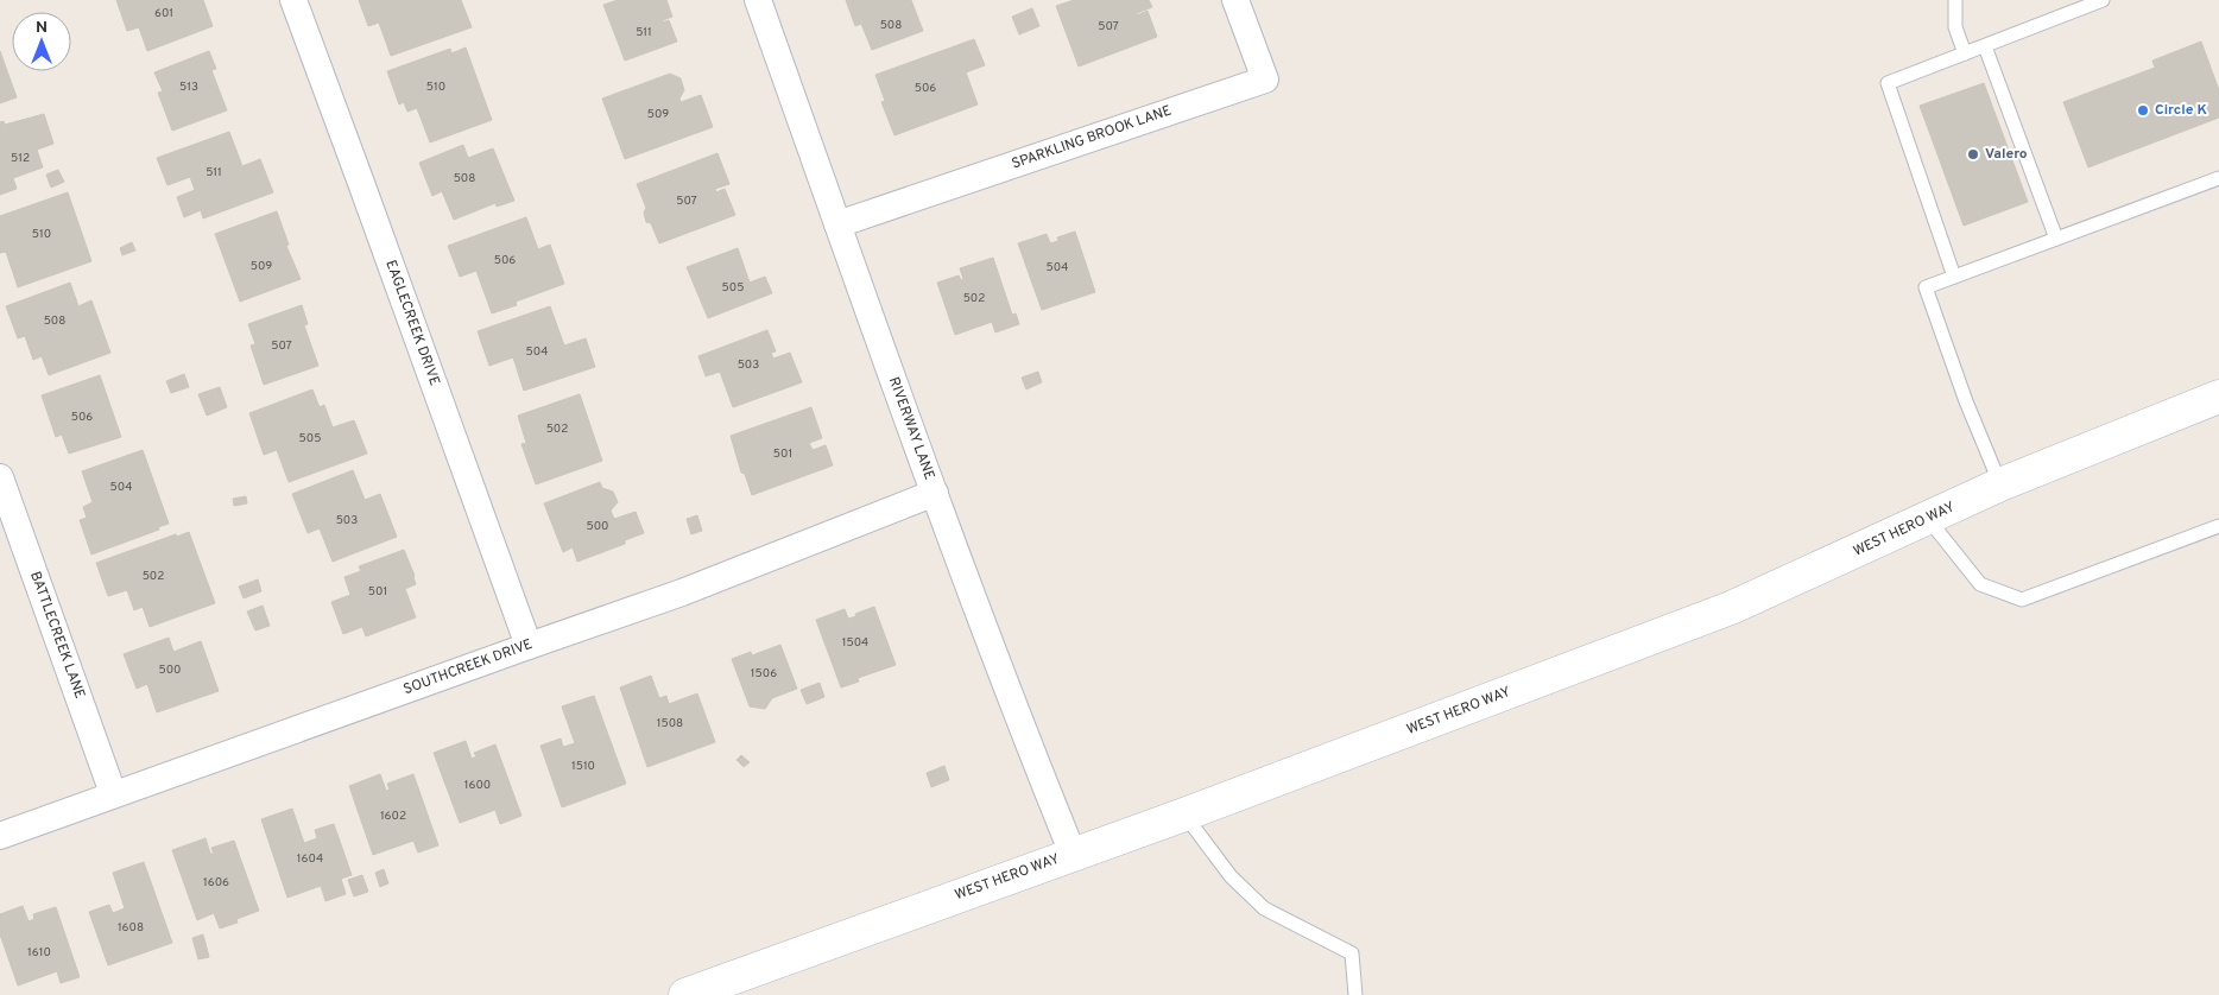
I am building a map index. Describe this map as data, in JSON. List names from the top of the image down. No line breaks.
{"streets":{"main road":["WEST HERO WAY"],"street":["SPARKLING BROOK LANE","EAGLECREEK DRIVE","RIVERWAY LANE","BATTLECREEK LANE","SOUTHCREEK DRIVE"]},"crossings":[["SPARKLING BROOK LANE","RIVERWAY LANE"],["EAGLECREEK DRIVE","SOUTHCREEK DRIVE"],["RIVERWAY LANE","WEST HERO WAY"],["RIVERWAY LANE","SOUTHCREEK DRIVE"],["BATTLECREEK LANE","SOUTHCREEK DRIVE"]],"places":["Circle K","Valero"],"house_numbers":["601","508","507","511","513","510","506","509","512","511","508","507","510","506","509","504","505","502","508","507","504","503","506","502","505","501","504","503","500","502","501","1504","500","1506","1508","1510","1600","1602","1604","1606","1608","1610"],"north":"top"}
